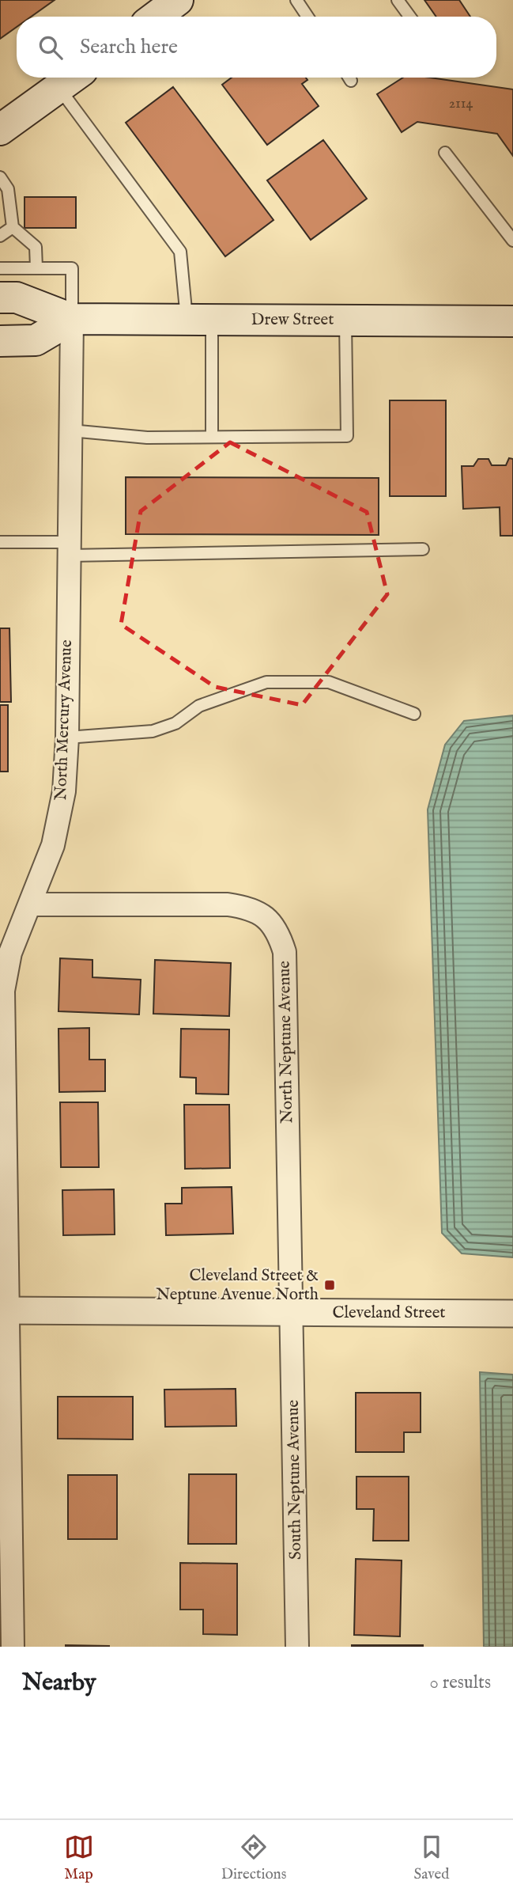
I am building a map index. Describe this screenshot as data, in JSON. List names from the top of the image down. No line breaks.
{"streets":{"main road":["Drew Street"],"street":["North Mercury Avenue","North Neptune Avenue","Cleveland Street","South Neptune Avenue"]},"crossings":[["Drew Street","North Mercury Avenue"],["North Mercury Avenue","North Neptune Avenue"],["North Mercury Avenue","Cleveland Street"],["North Neptune Avenue","Cleveland Street"],["North Neptune Avenue","South Neptune Avenue"],["Cleveland Street","South Neptune Avenue"]],"places":{"transit":["Cleveland Street & Neptune Avenue North"]},"house_numbers":["2114"],"page":{"search":"Search here","heading":["Nearby","0 results"],"nav":["Map","Directions","Saved"]}}
